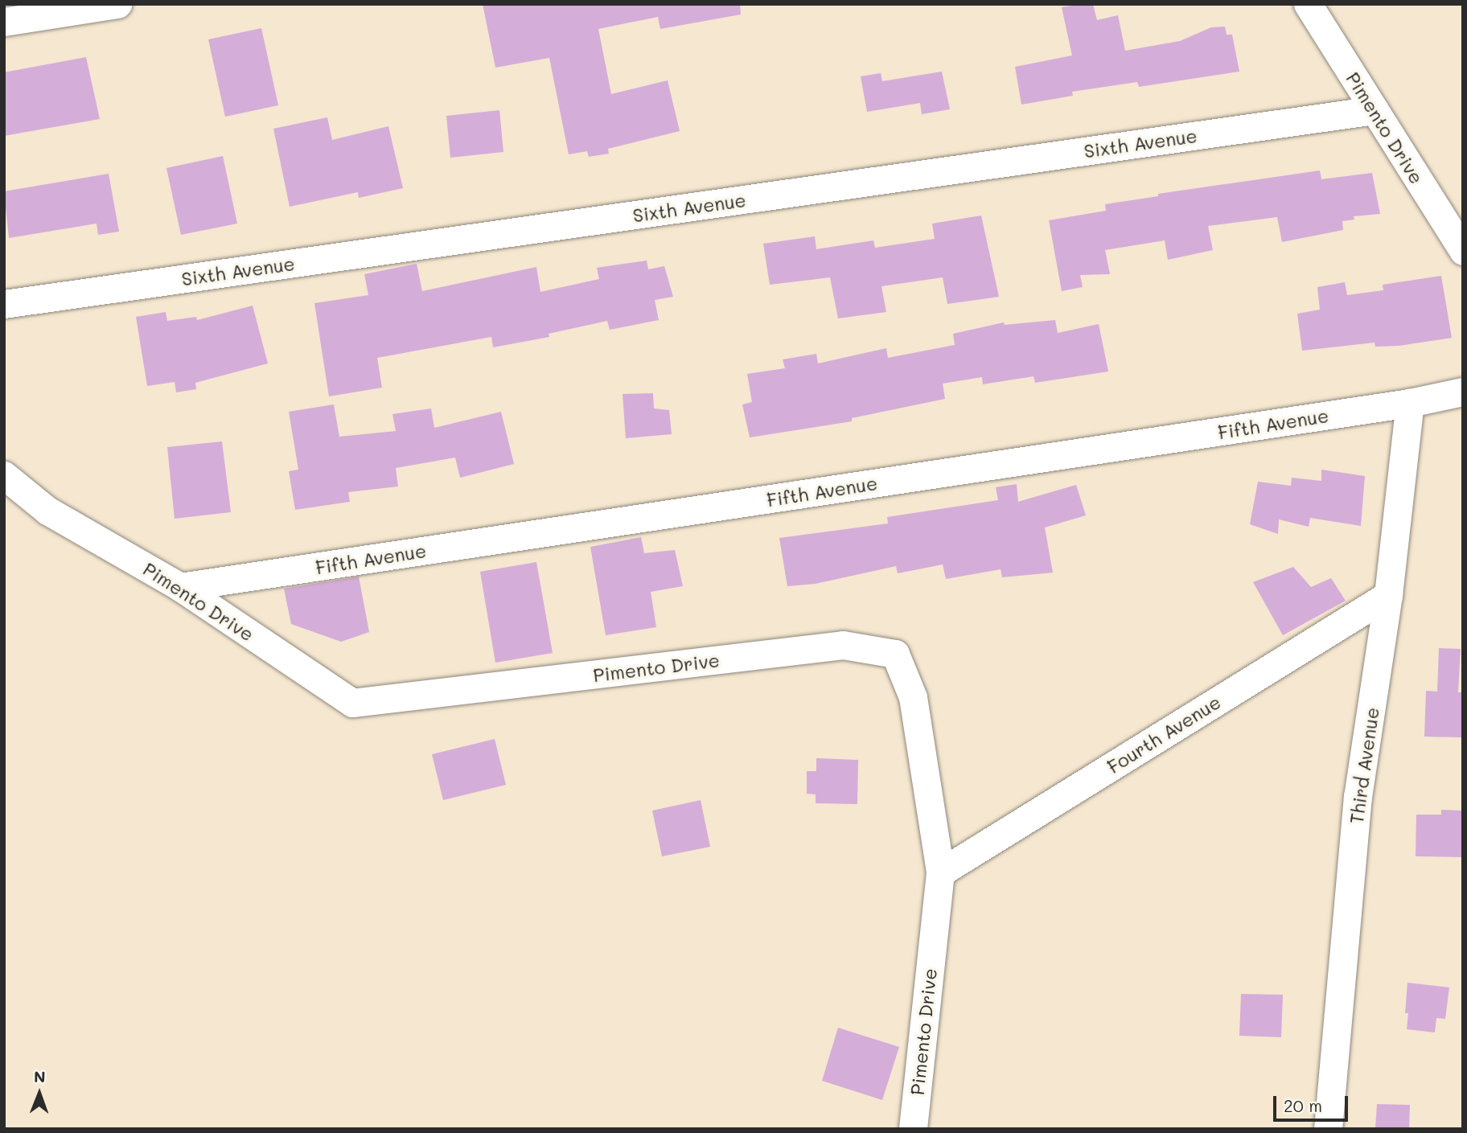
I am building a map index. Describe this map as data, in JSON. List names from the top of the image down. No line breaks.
{"streets":{"street":["Pimento Drive","Sixth Avenue","Fifth Avenue","Fourth Avenue","Third Avenue"]},"crossings":[["Pimento Drive","Sixth Avenue"],["Pimento Drive","Fifth Avenue"],["Pimento Drive","Fourth Avenue"],["Fifth Avenue","Third Avenue"],["Fourth Avenue","Third Avenue"]],"scale_bar":"20 m","north":"top"}
